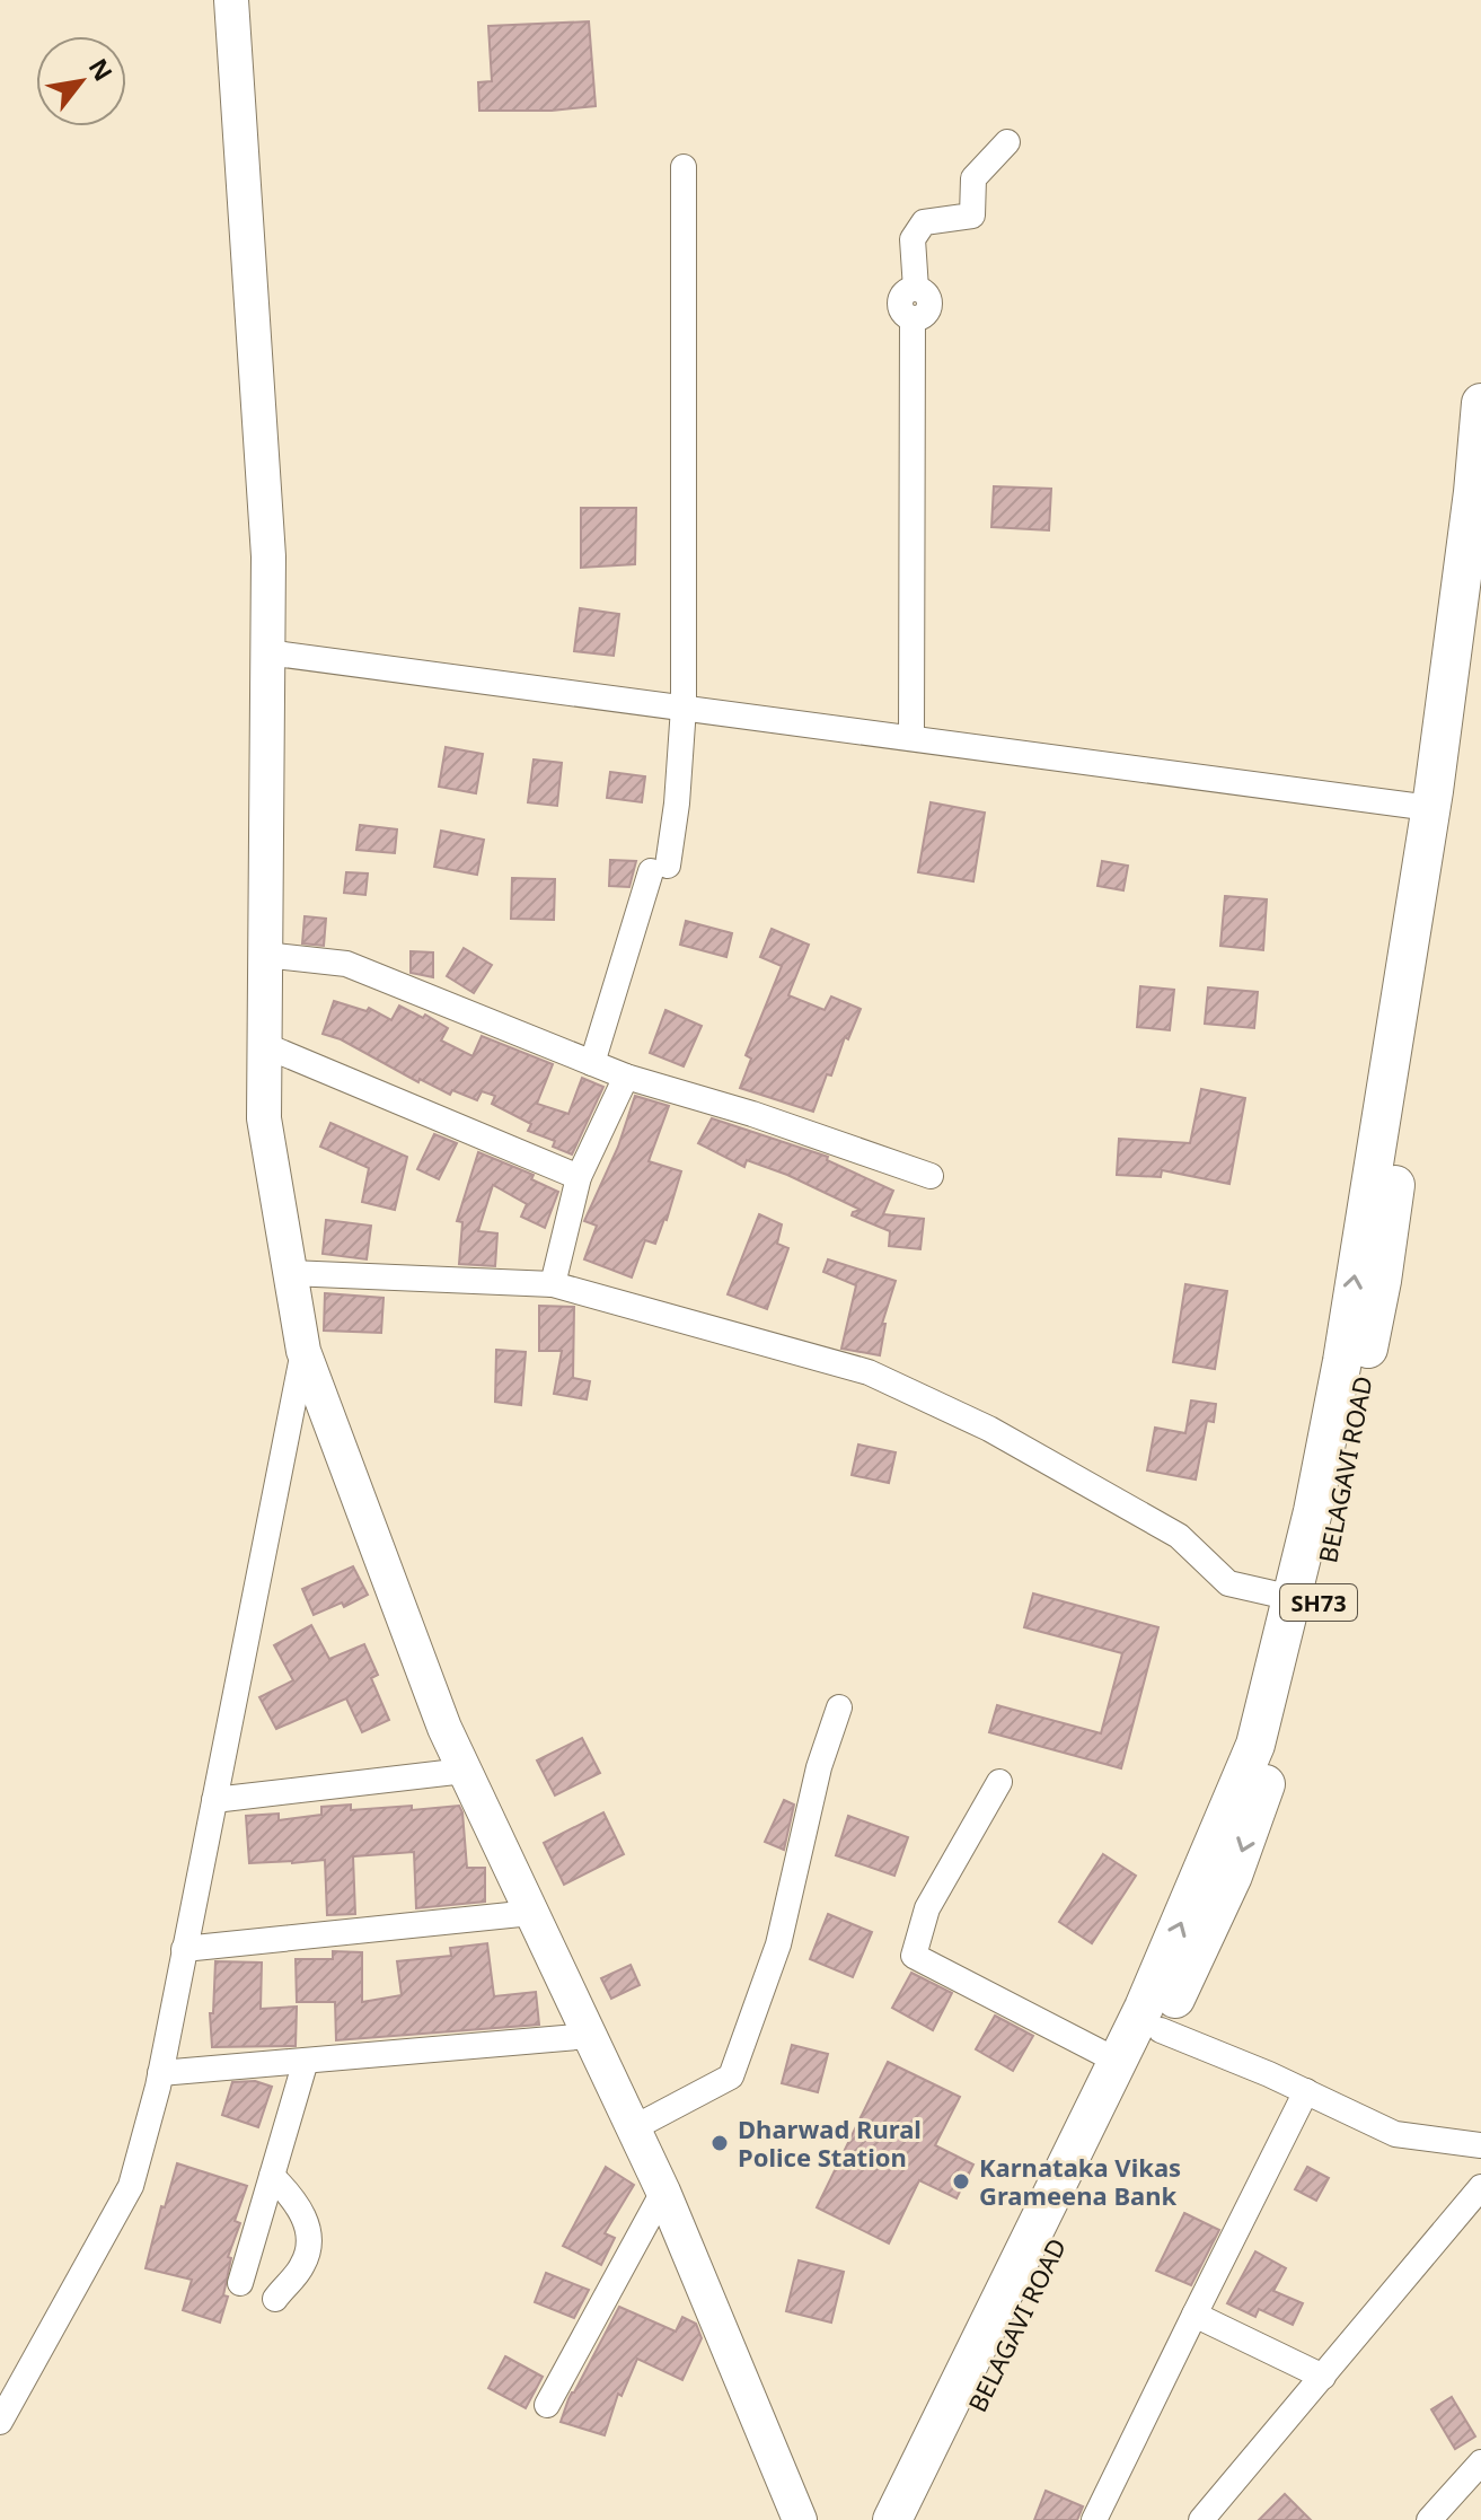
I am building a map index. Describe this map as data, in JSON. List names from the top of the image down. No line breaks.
{"streets":{"main road":["BELAGAVI ROAD","SH73"]},"places":["Dharwad Rural Police Station","Karnataka Vikas Grameena Bank"],"north":"top right"}
